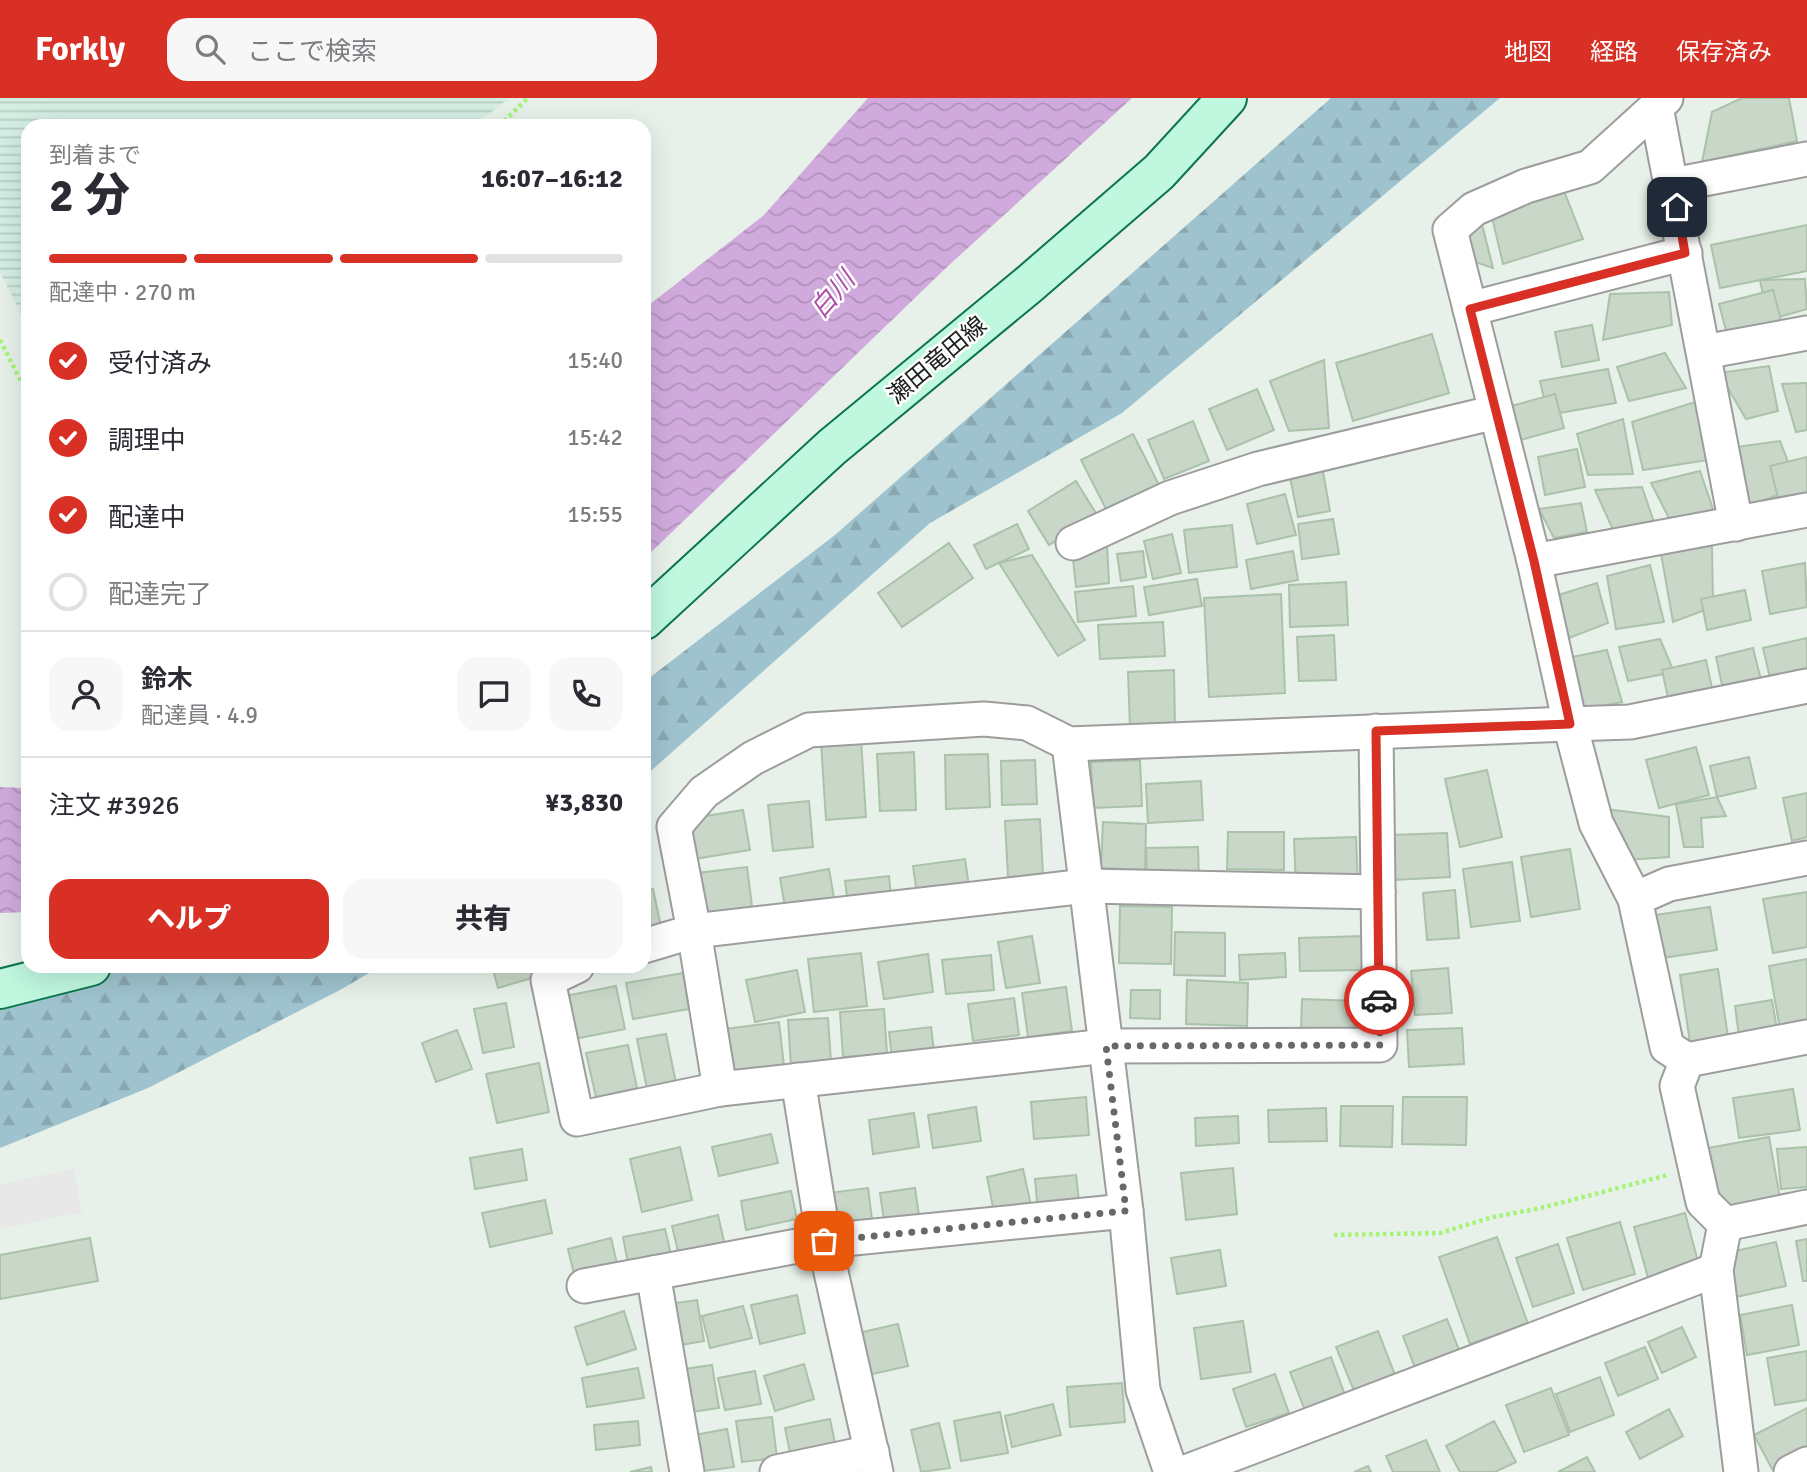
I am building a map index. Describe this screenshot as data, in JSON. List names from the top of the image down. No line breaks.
{"streets":{"main road":["瀬田竜田線"]},"water":["白川"],"page":{"header":"Forkly","search":"ここで検索","nav":["地図","経路","保存済み"],"heading":["2 分","到着まで","16:07–16:12"],"panel":["鈴木","配達員 · 4.9","注文 #3926","¥3,830"],"bar":"配達中 · 270 m","list":[["受付済み","15:40"],["調理中","15:42"],["配達中","15:55"],"配達完了"],"buttons":["ヘルプ","共有"]}}
